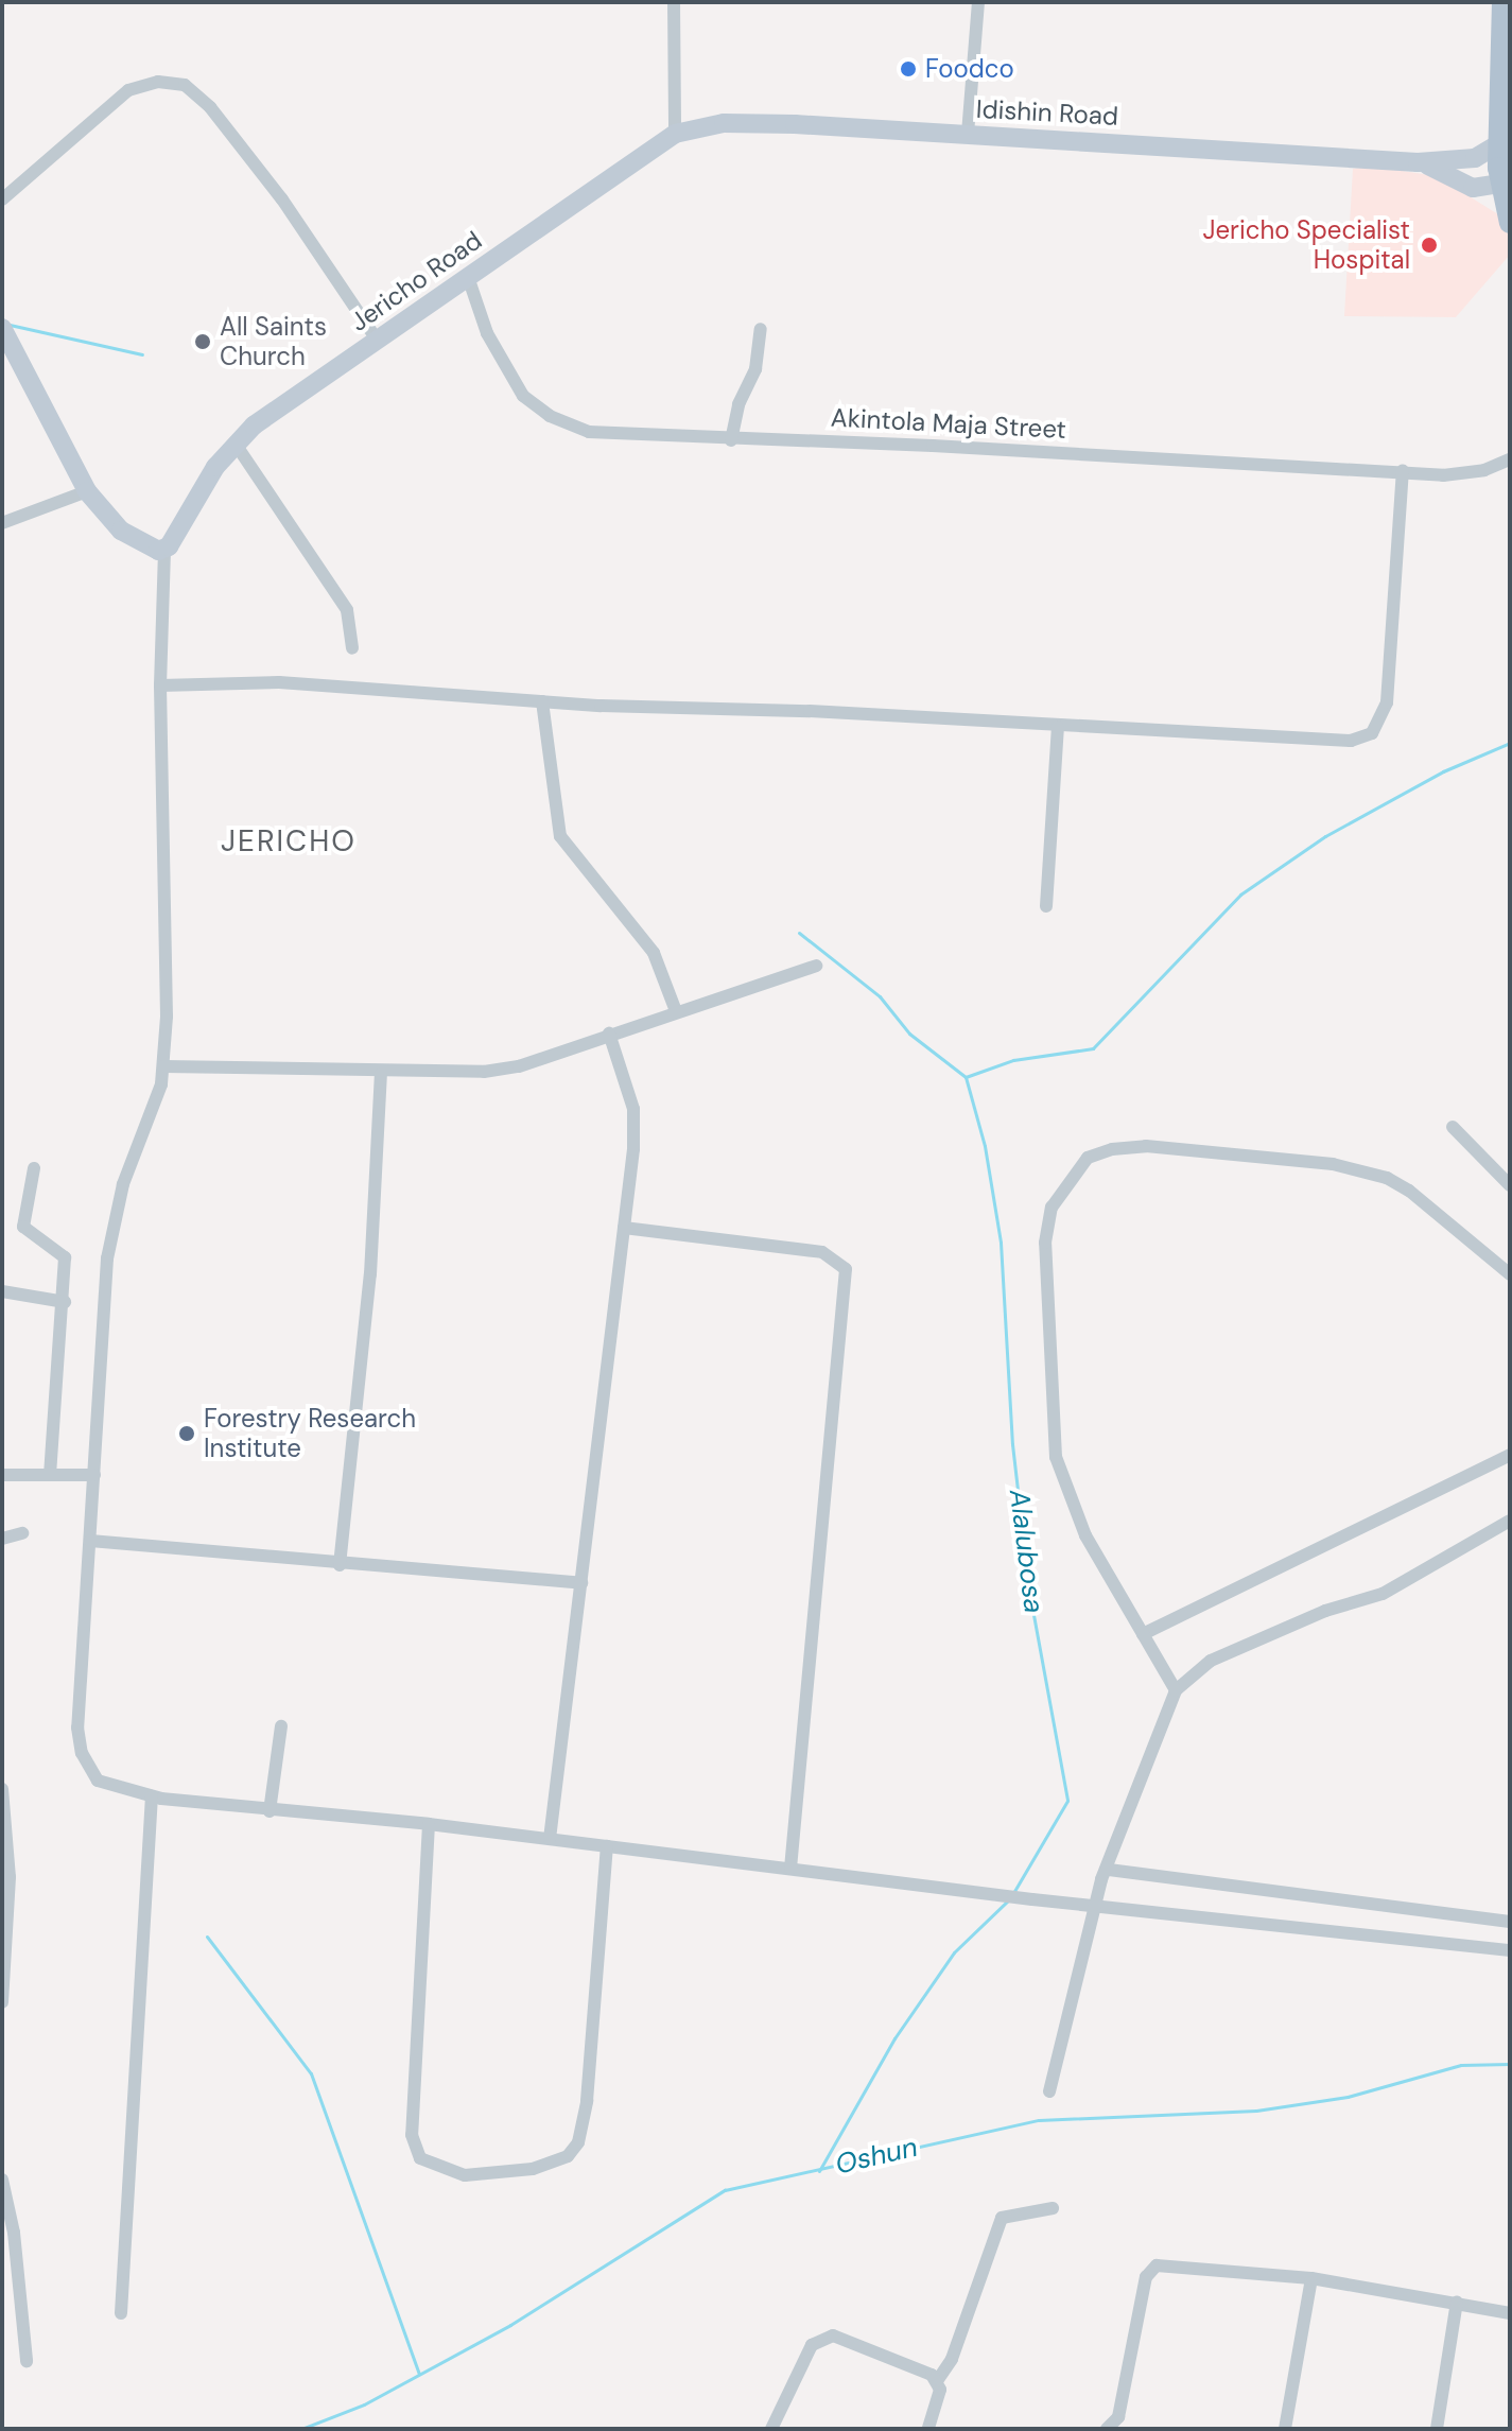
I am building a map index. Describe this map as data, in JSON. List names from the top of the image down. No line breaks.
{"streets":{"street":["Idishin Road","Jericho Road","Akintola Maja Street"]},"crossings":[["Idishin Road","Jericho Road"],["Jericho Road","Akintola Maja Street"]],"districts":["JERICHO"],"water":["Alalubosa","Oshun"],"places":["Foodco","Jericho Specialist Hospital","All Saints Church","Forestry Research Institute"]}
